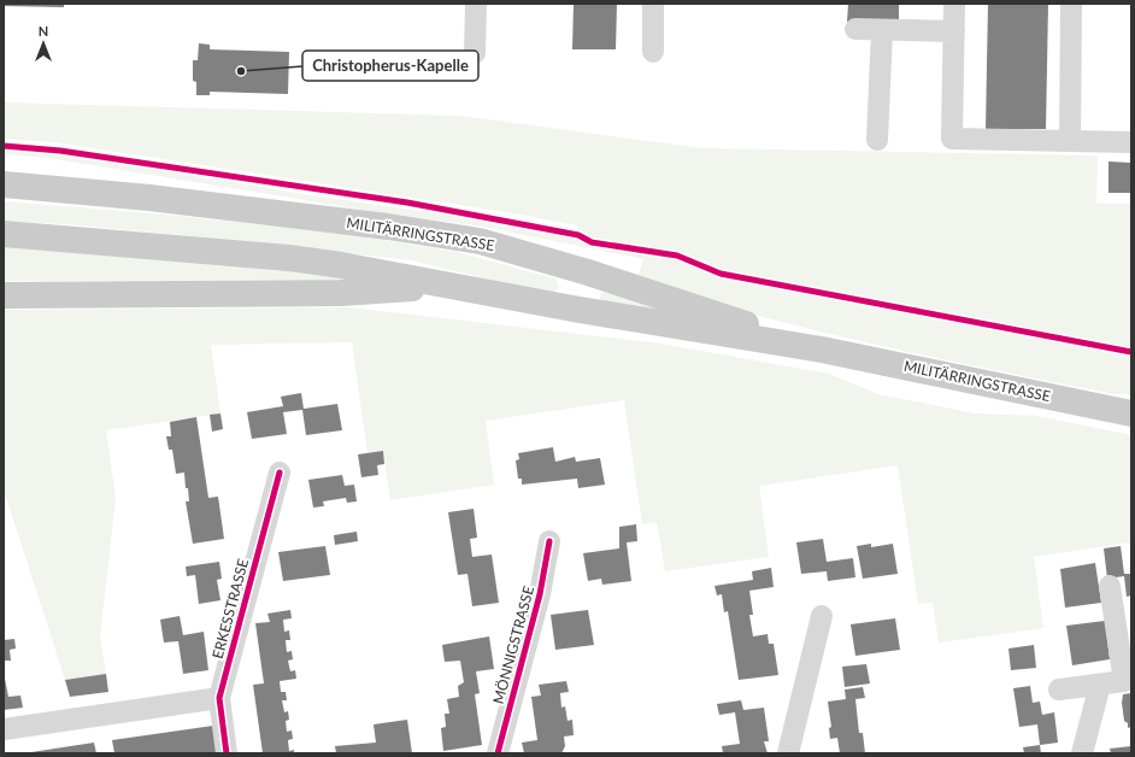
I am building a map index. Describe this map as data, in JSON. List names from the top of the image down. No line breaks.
{"streets":{"main road":["MILITÄRRINGSTRASSE"],"street":["ERKESSTRASSE","MÖNNIGSTRASSE"]},"places":["Christopherus-Kapelle"],"north":"top"}
